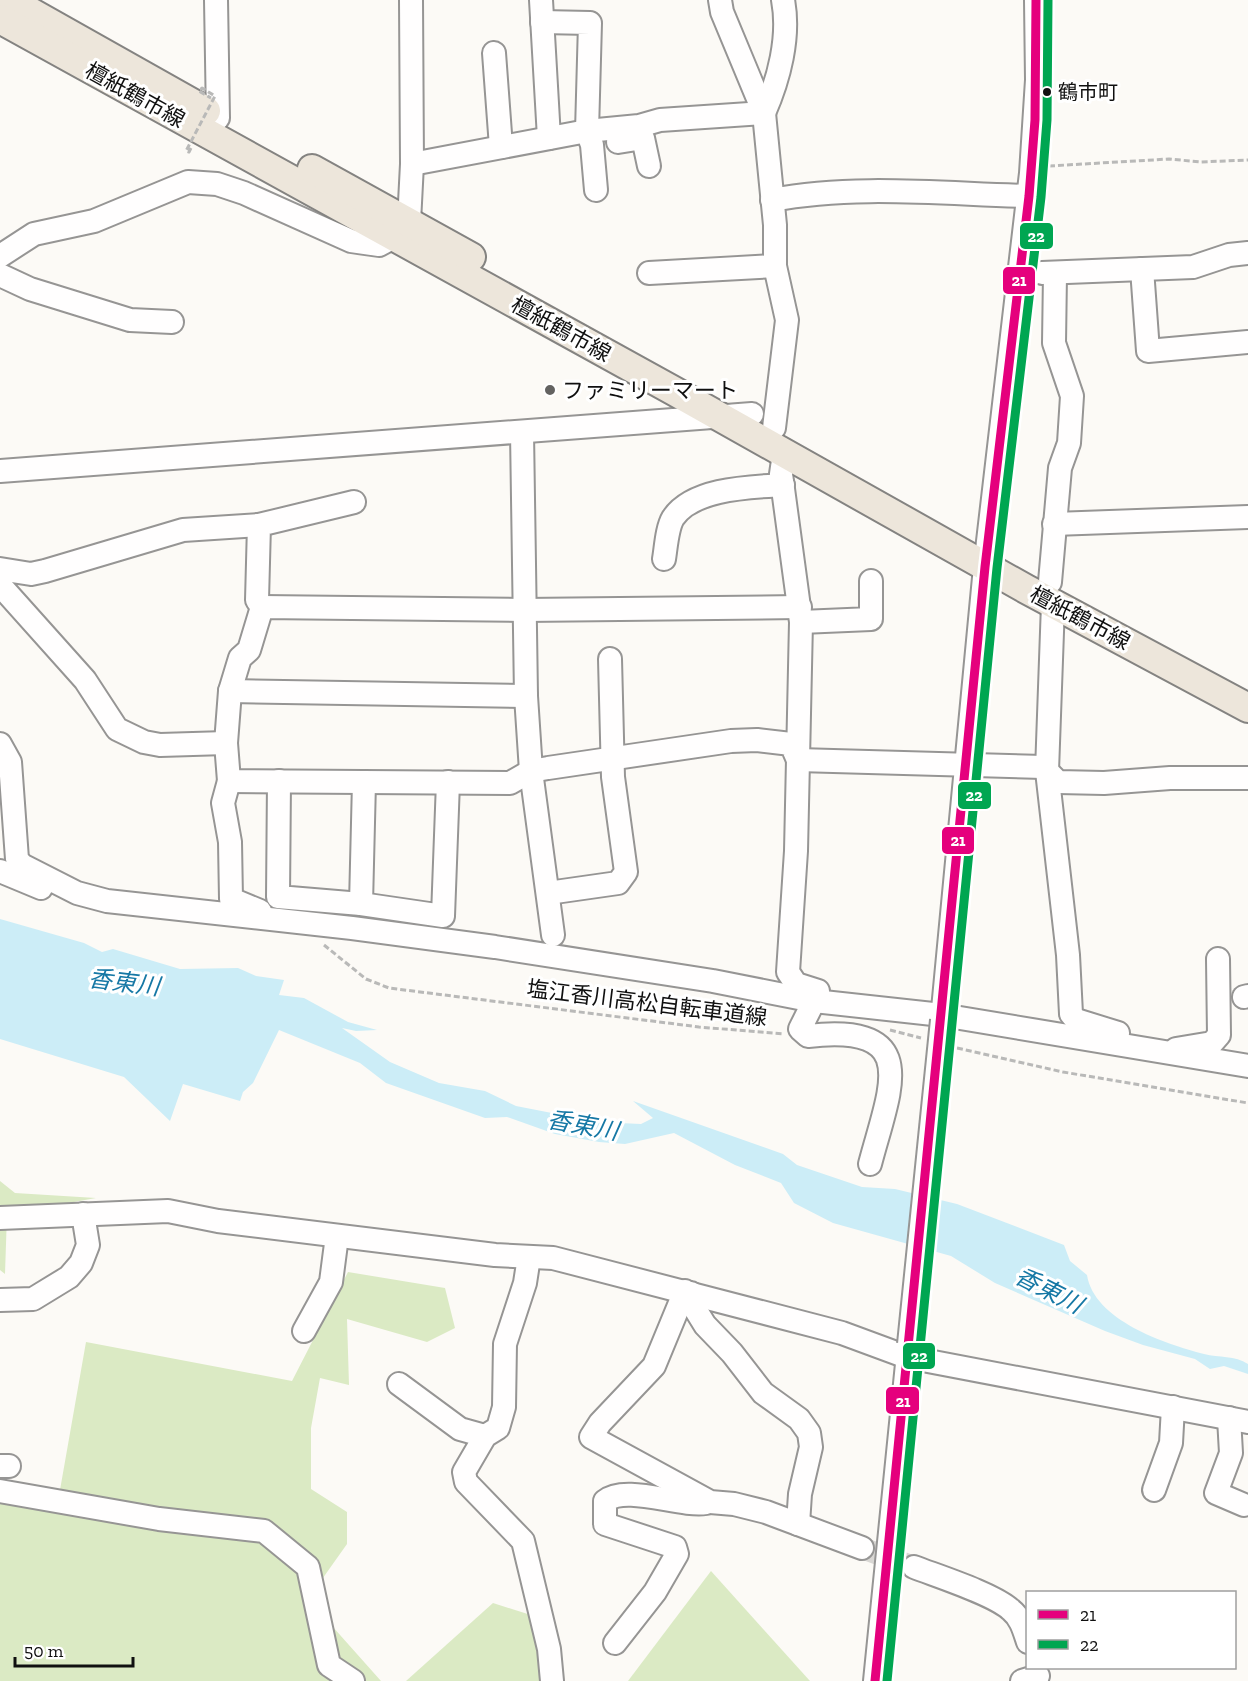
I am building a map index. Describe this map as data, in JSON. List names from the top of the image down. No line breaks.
{"streets":{"main road":["檀紙鶴市線"],"path":["塩江香川高松自転車道線"]},"water":["香東川"],"places":["鶴市町","ファミリーマート"],"lines":["transit line 21","transit line 22"],"legend":["21","22"],"scale_bar":"50 m"}
